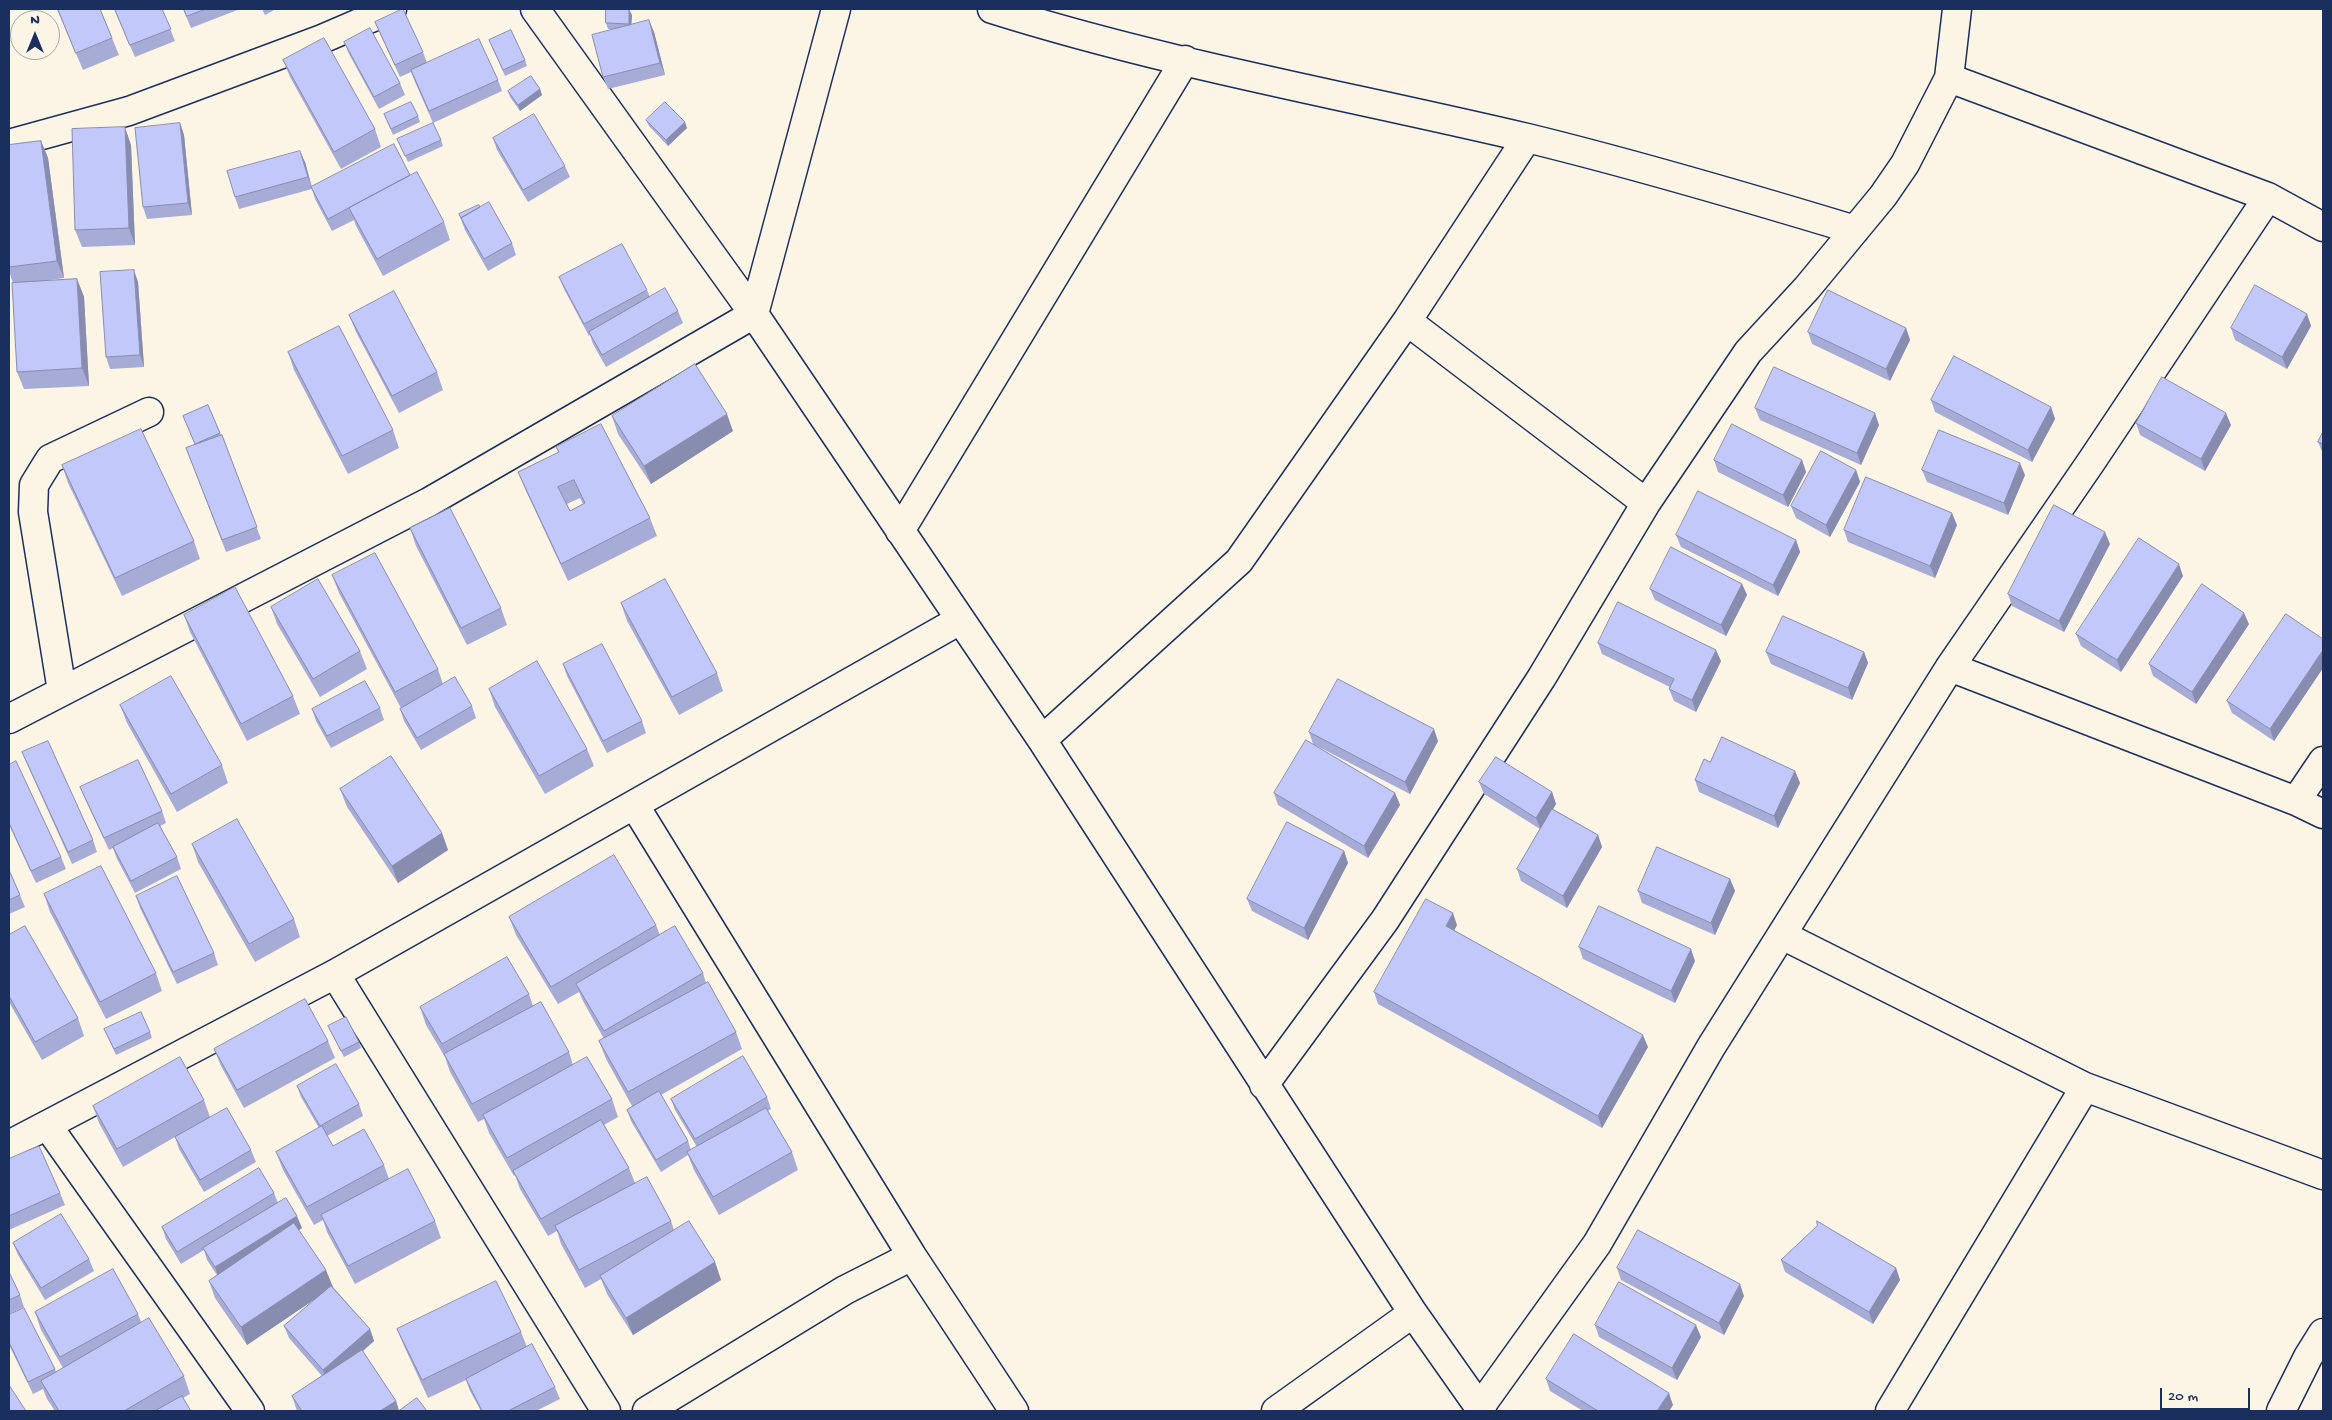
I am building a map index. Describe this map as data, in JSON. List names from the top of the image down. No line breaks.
{"scale_bar":"20 m","north":"top"}
